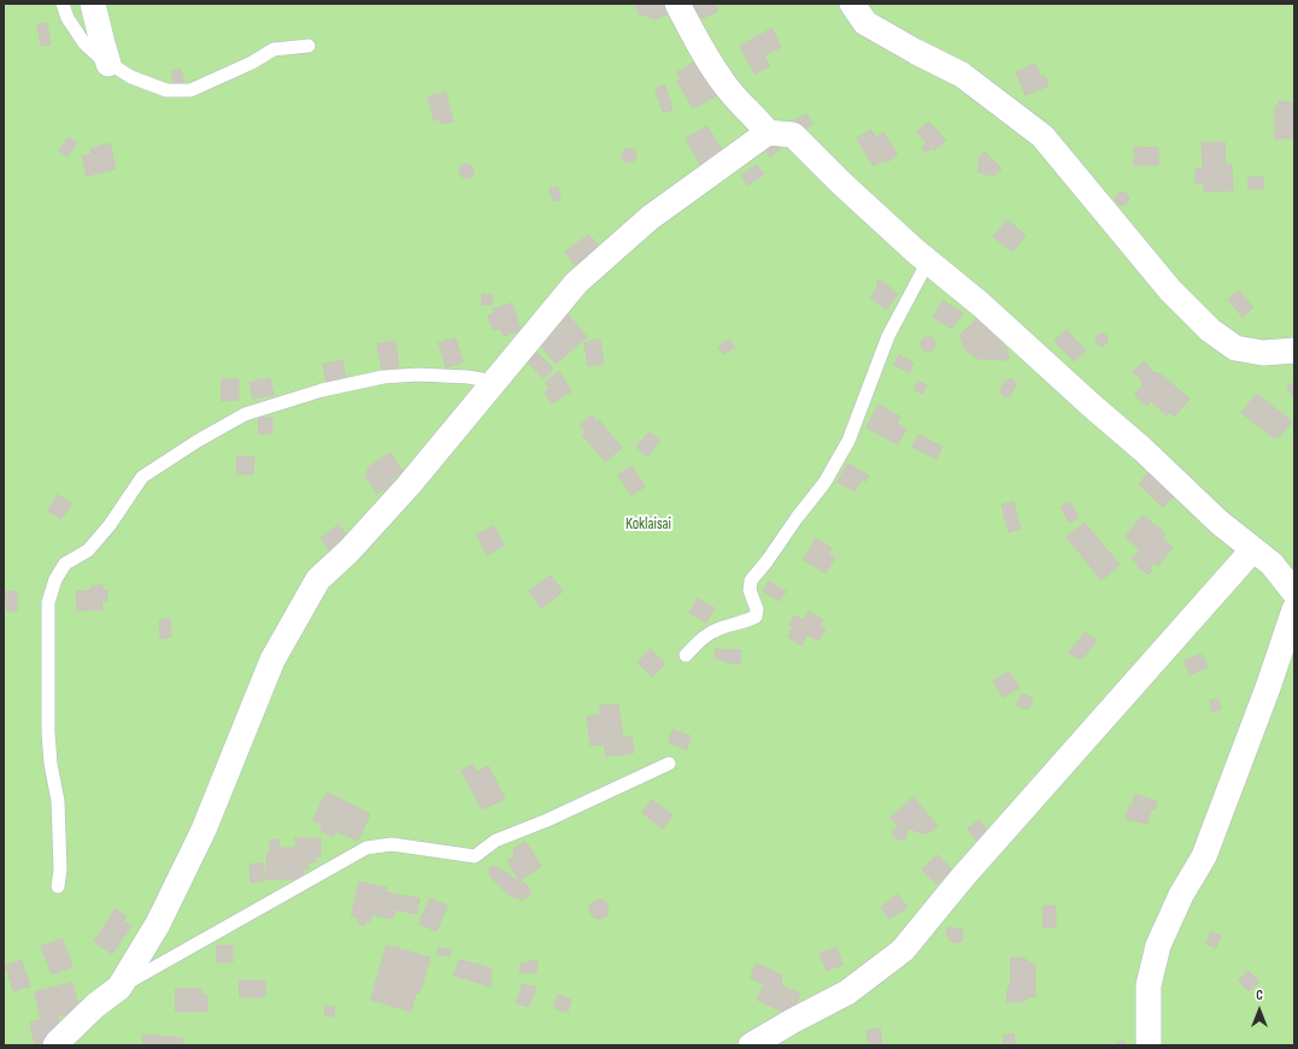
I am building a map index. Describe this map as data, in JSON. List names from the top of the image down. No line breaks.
{"parks":["Koklaisai"],"north":"top"}
